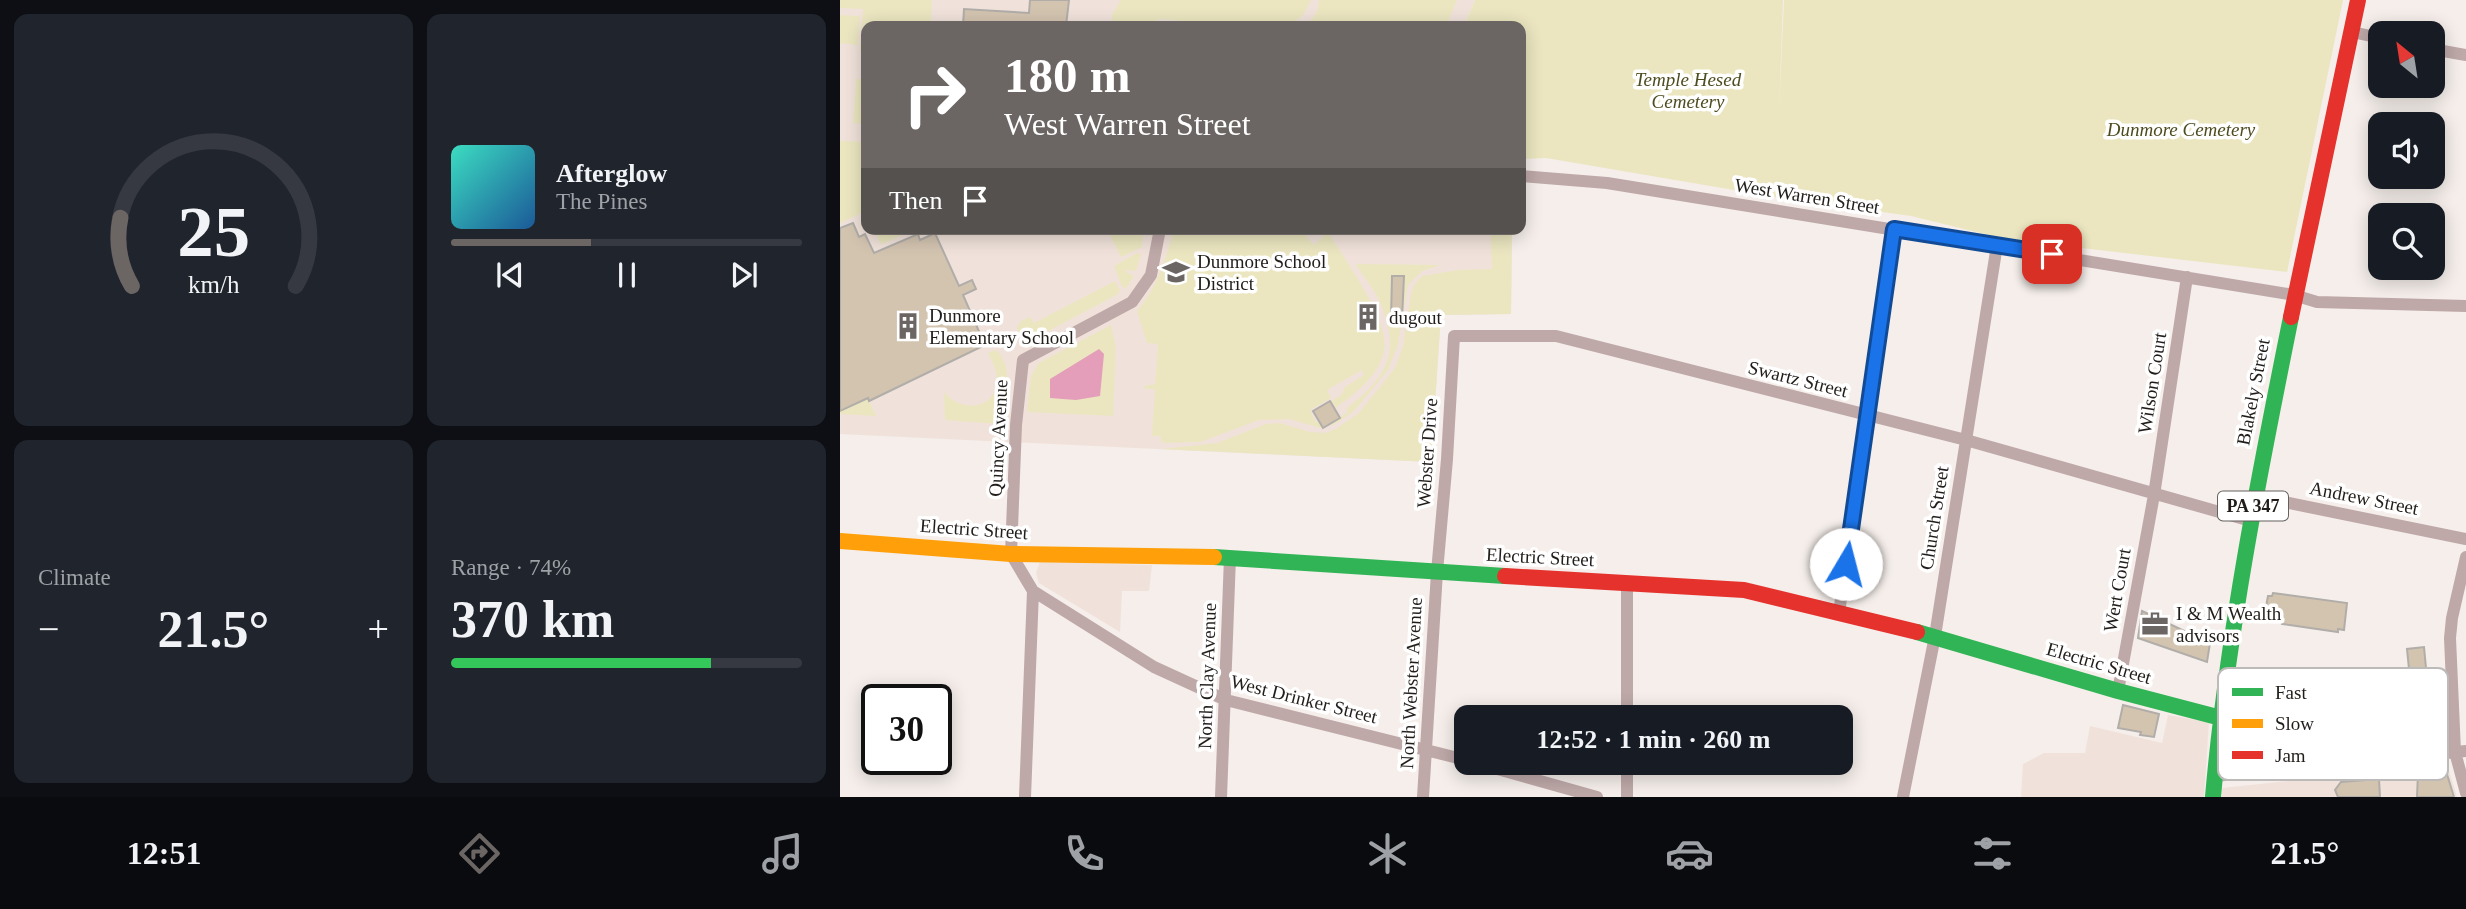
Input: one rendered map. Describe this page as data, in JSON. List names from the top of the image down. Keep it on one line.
{"streets":{"street":["West Warren Street","Swartz Street","Wilson Court","Blakely Street","Quincy Avenue","Webster Drive","Andrew Street","PA 347","Church Street","Electric Street","Wert Court","North Clay Avenue","North Webster Avenue","West Drinker Street"]},"crossings":[["West Warren Street","Wilson Court"],["West Warren Street","Blakely Street"],["West Warren Street","Church Street"],["Swartz Street","Wilson Court"],["Swartz Street","Blakely Street"],["Swartz Street","Webster Drive"],["Swartz Street","Church Street"],["Swartz Street","Wert Court"],["Wilson Court","Wert Court"],["Blakely Street","Andrew Street"],["Quincy Avenue","Electric Street"],["Quincy Avenue","West Drinker Street"],["Webster Drive","Electric Street"],["Webster Drive","North Webster Avenue"],["Church Street","Electric Street"],["Electric Street","Wert Court"],["Electric Street","North Clay Avenue"],["Electric Street","North Webster Avenue"],["Electric Street","West Drinker Street"],["North Clay Avenue","West Drinker Street"],["North Webster Avenue","West Drinker Street"]],"parks":["Temple Hesed Cemetery","Dunmore Cemetery"],"places":{"school or university":["Dunmore School District"],"building":["dugout","Dunmore Elementary School"],"office":["I & M Wealth advisors"]},"legend":["Fast","Slow","Jam"],"north":"top left","page":{"turn":["180 m","West Warren Street"],"song":["Afterglow","The Pines"],"then":"Then","tile":["Climate",["Range · 74%","370 km"]],"heat":["−","21.5°","+"],"limit":"30","trip":"12:52 · 1 min · 260 m","tabs":["12:51","21.5°"],"gauge":["25","km/h"]}}
